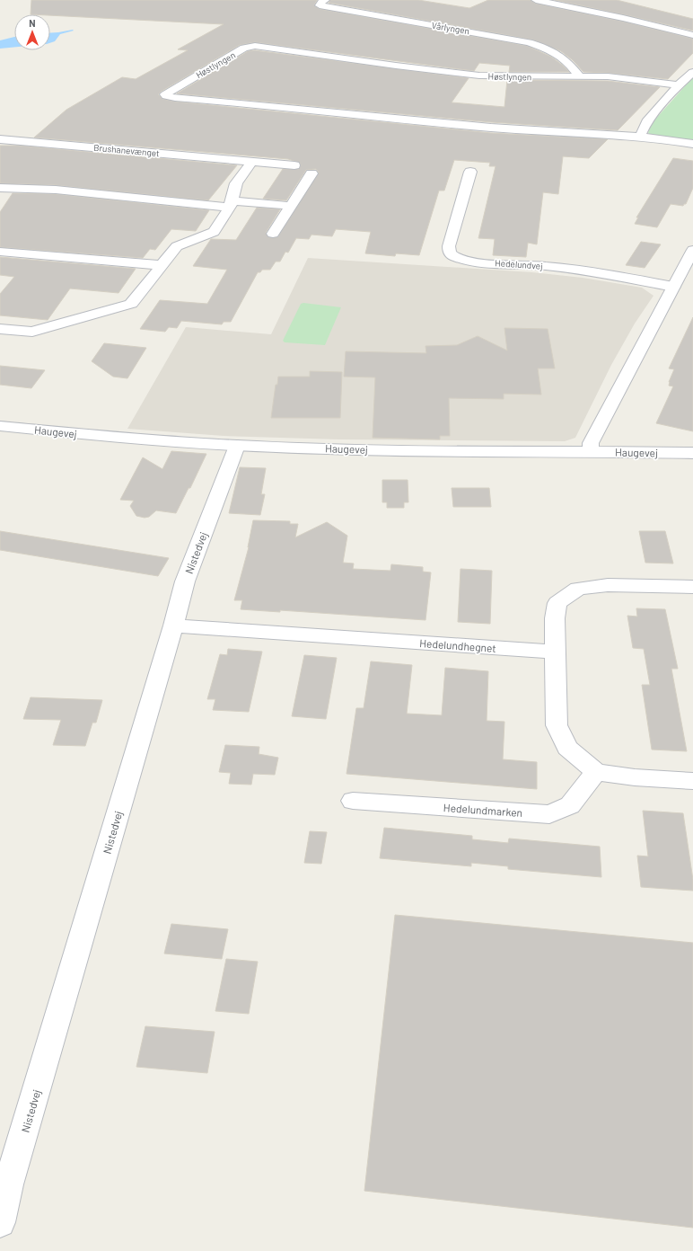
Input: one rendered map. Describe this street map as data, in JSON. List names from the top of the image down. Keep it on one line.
{"streets":{"street":["Vårlyngen","Høstlyngen","Brushanevænget","Hedelundvej","Haugevej","Nistedvej","Hedelundhegnet","Hedelundmarken"]},"crossings":[["Vårlyngen","Høstlyngen"],["Haugevej","Nistedvej"],["Nistedvej","Hedelundhegnet"]],"north":"top"}
